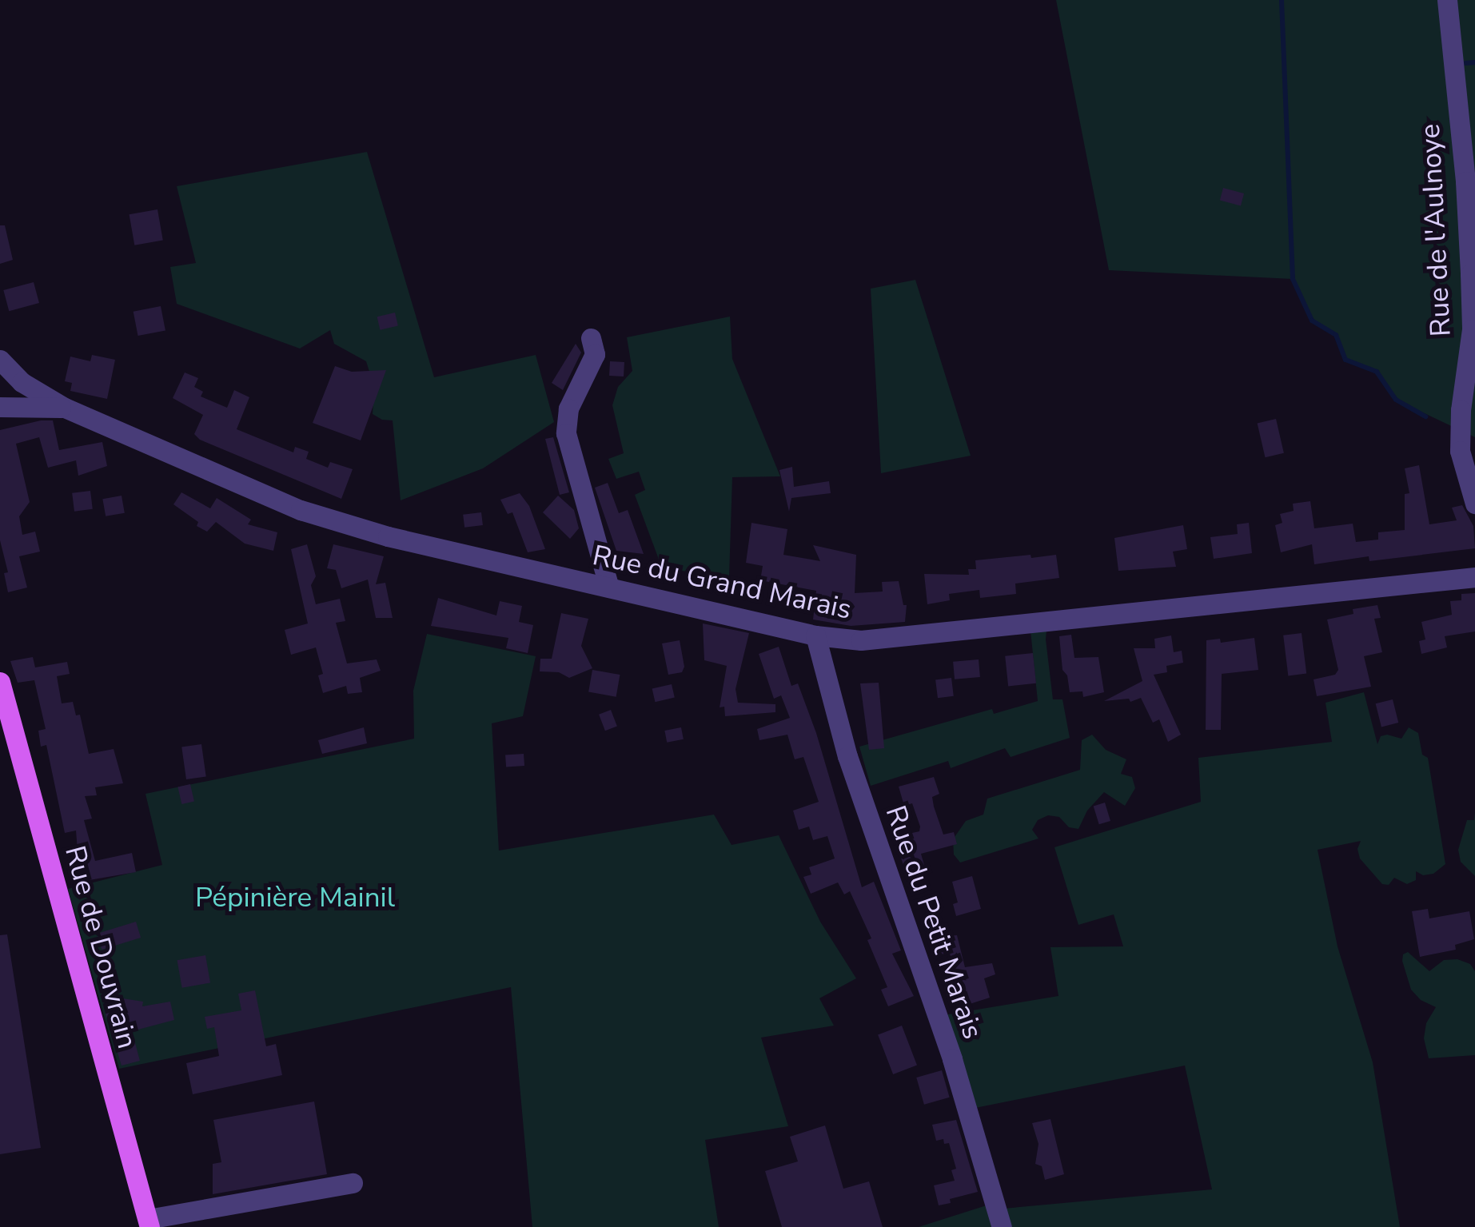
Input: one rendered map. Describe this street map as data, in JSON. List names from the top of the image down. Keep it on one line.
{"streets":{"main road":["Rue de Douvrain"],"street":["Rue de l'Aulnoye","Rue du Grand Marais","Rue du Petit Marais"]},"crossings":[["Rue du Grand Marais","Rue du Petit Marais"]],"parks":["Pépinière Mainil"]}
